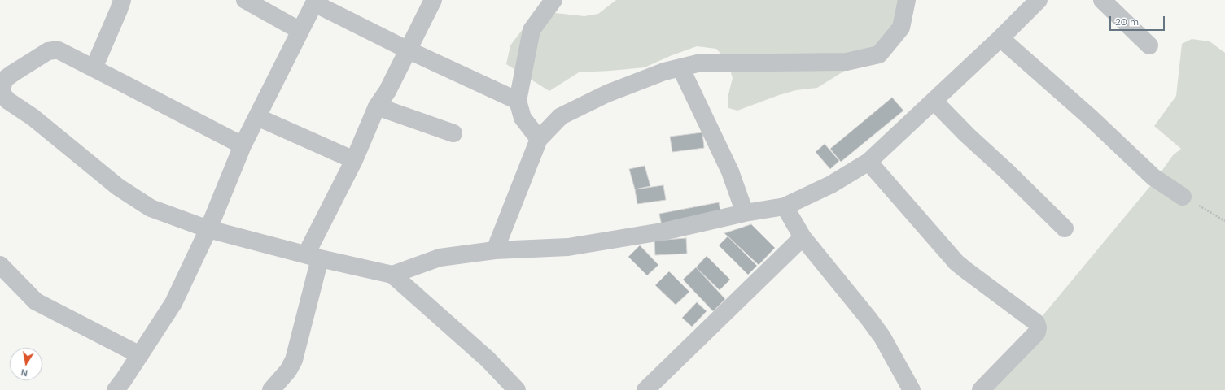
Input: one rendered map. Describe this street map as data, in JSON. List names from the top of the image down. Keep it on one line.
{"scale_bar":"20 m","north":"bottom"}
